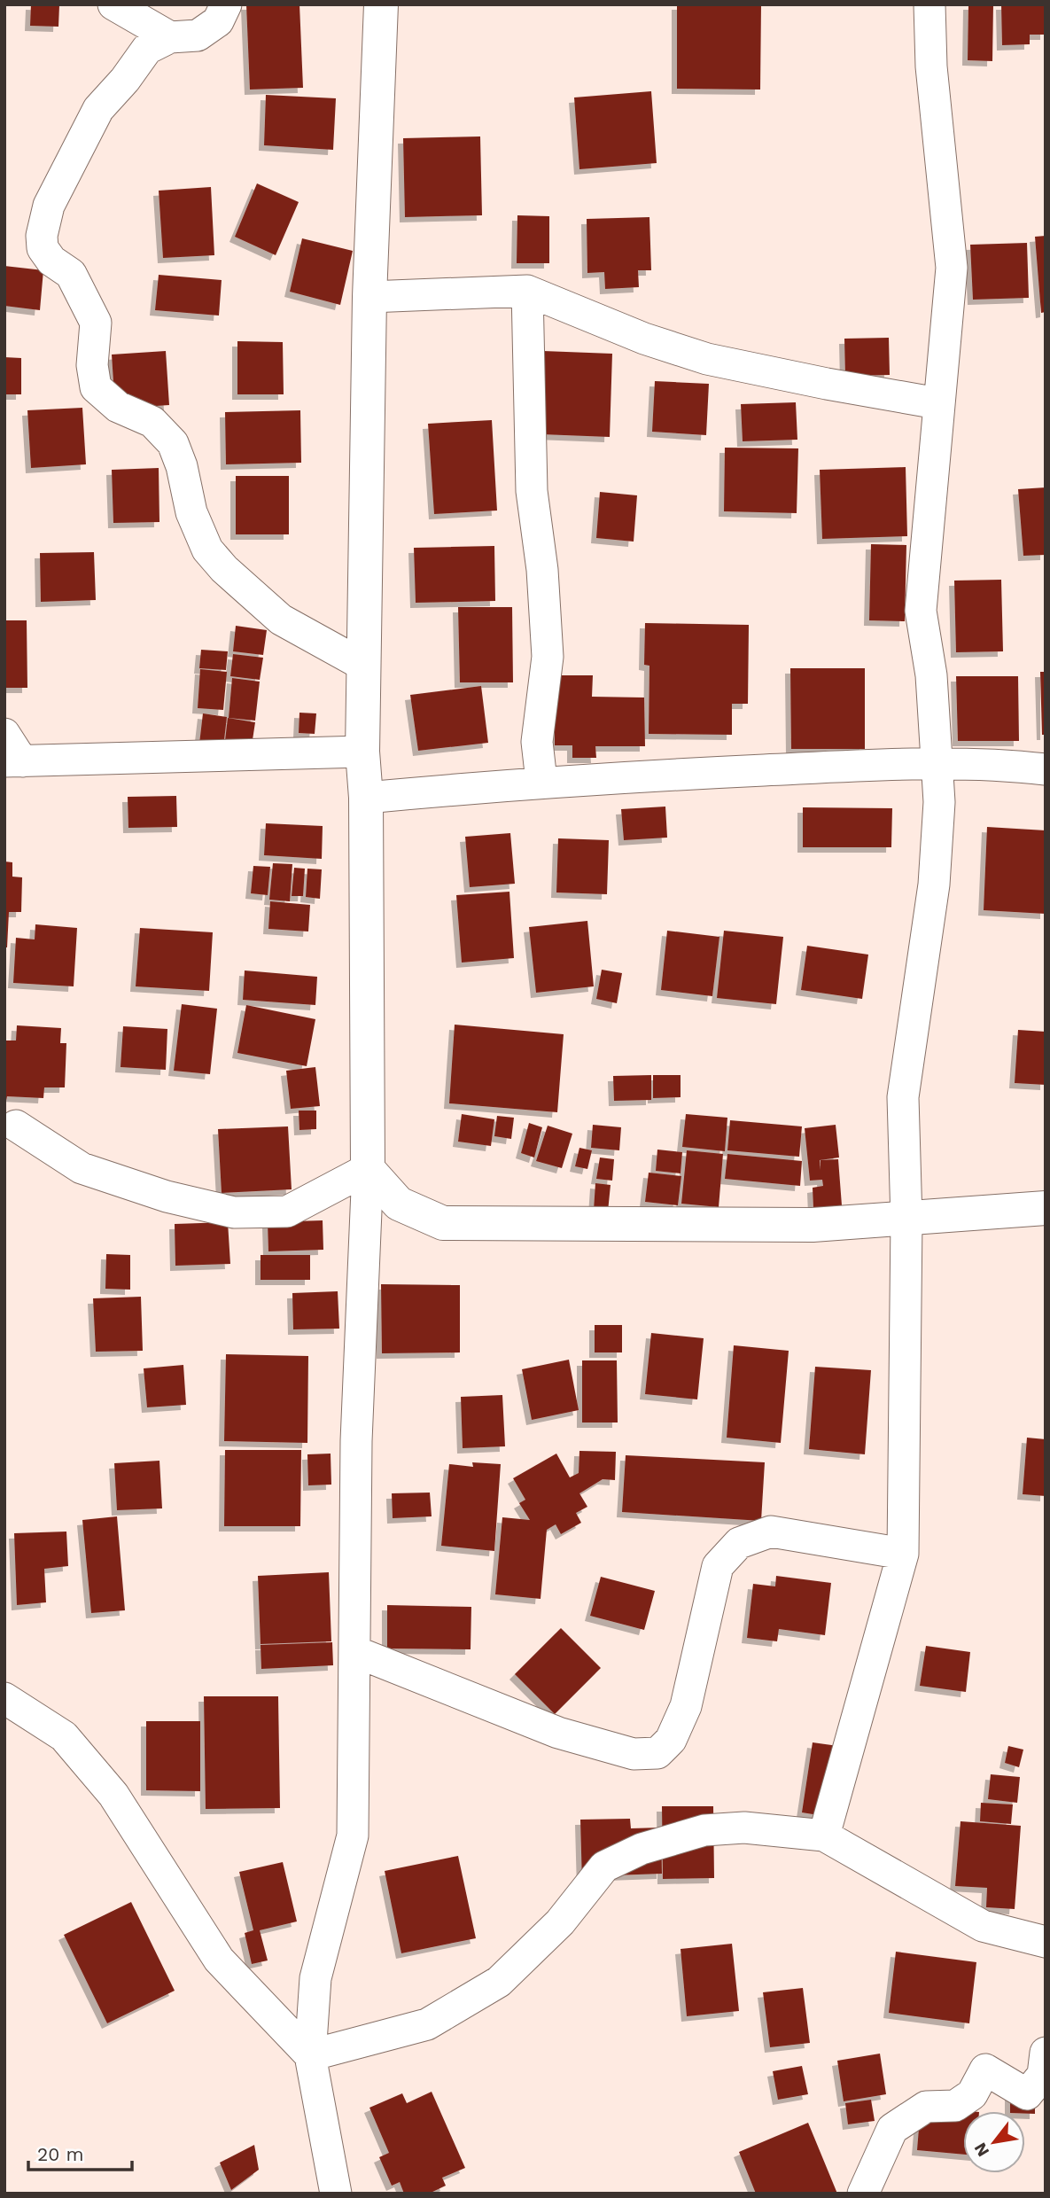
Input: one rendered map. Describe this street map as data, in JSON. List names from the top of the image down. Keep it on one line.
{"scale_bar":"20 m","north":"bottom left"}
